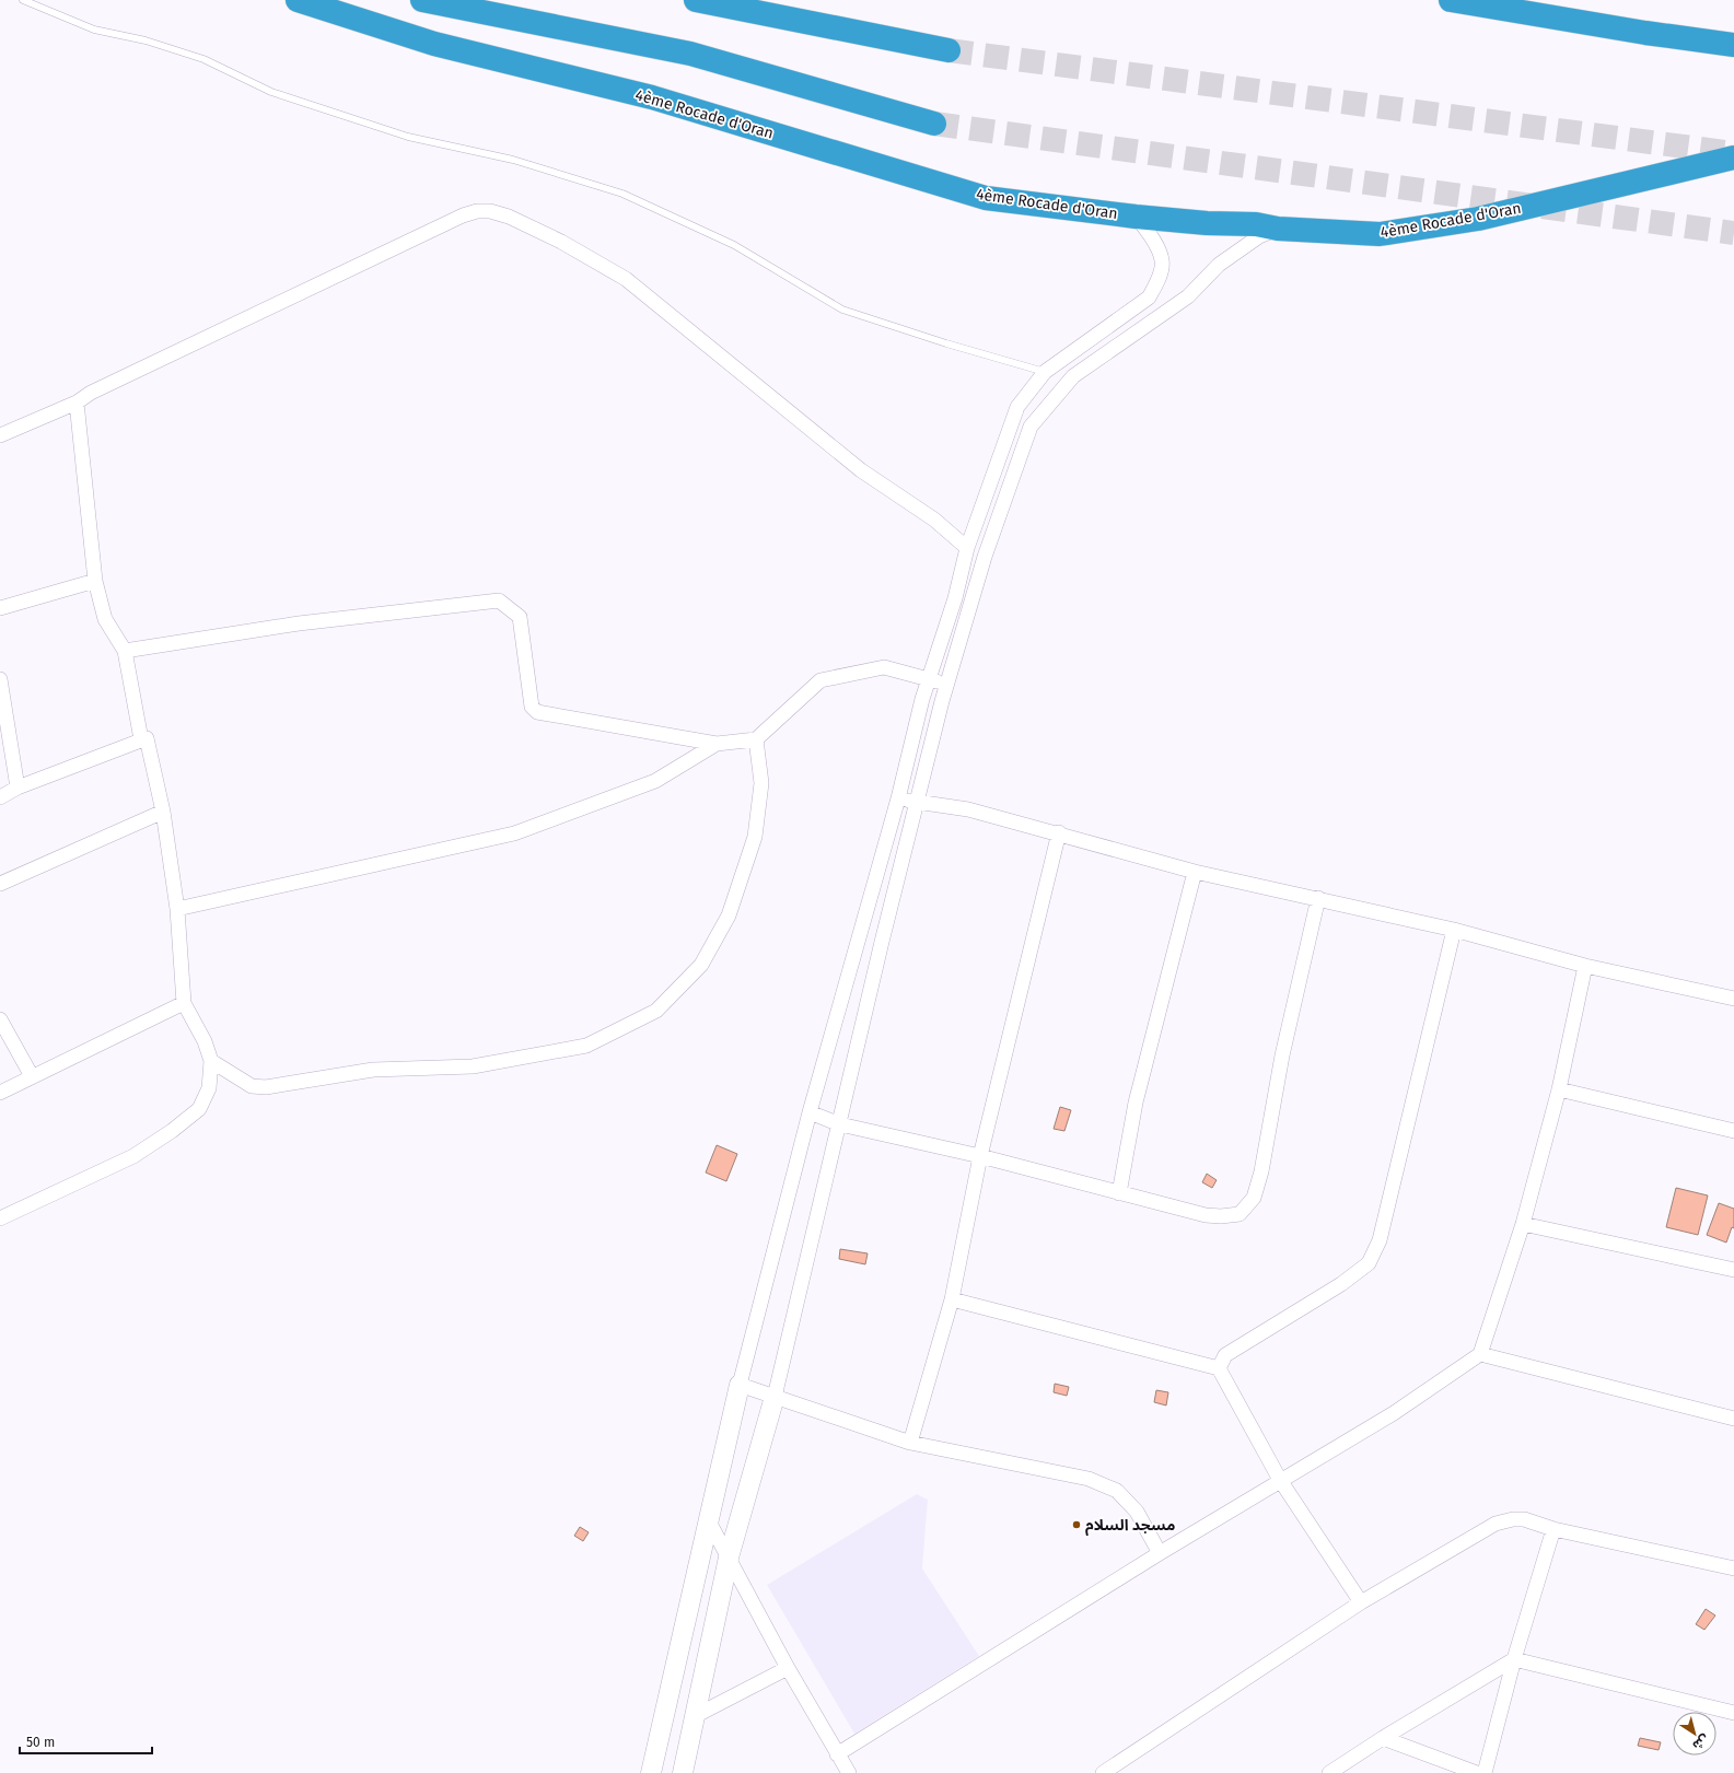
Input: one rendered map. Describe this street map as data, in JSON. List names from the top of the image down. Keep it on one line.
{"streets":{"highway":["4ème Rocade d'Oran"]},"places":["مسجد السلام"],"scale_bar":"50 m","north":"bottom right"}
